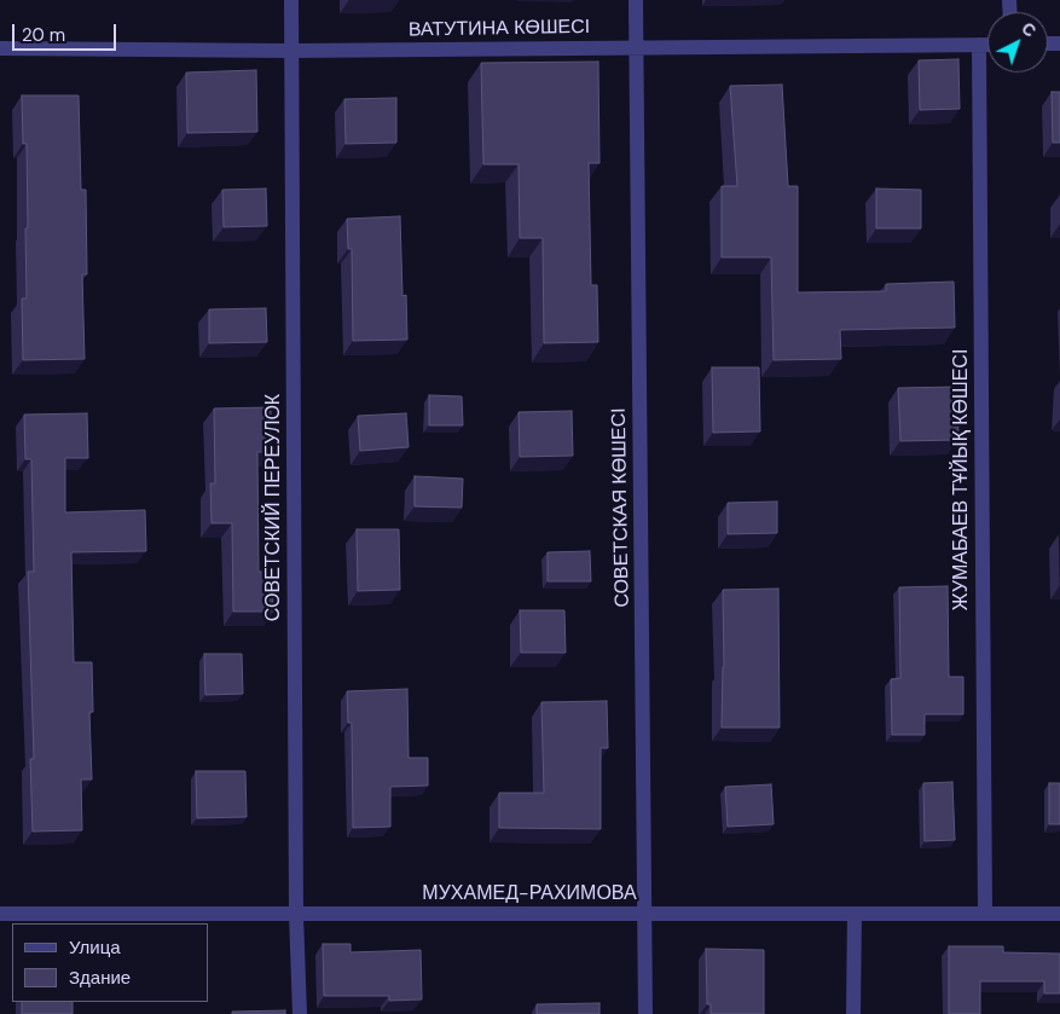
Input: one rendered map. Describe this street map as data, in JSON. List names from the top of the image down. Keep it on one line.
{"streets":{"street":["ВАТУТИНА КӨШЕСІ","ЖУМАБАЕВ ТҰЙЫҚ КӨШЕСІ","СОВЕТСКИЙ ПЕРЕУЛОК","СОВЕТСКАЯ КӨШЕСІ","МУХАМЕД-РАХИМОВА"]},"crossings":[["ВАТУТИНА КӨШЕСІ","ЖУМАБАЕВ ТҰЙЫҚ КӨШЕСІ"],["ВАТУТИНА КӨШЕСІ","СОВЕТСКИЙ ПЕРЕУЛОК"],["ВАТУТИНА КӨШЕСІ","СОВЕТСКАЯ КӨШЕСІ"],["ЖУМАБАЕВ ТҰЙЫҚ КӨШЕСІ","МУХАМЕД-РАХИМОВА"],["СОВЕТСКИЙ ПЕРЕУЛОК","МУХАМЕД-РАХИМОВА"],["СОВЕТСКАЯ КӨШЕСІ","МУХАМЕД-РАХИМОВА"]],"legend":["Улица","Здание"],"scale_bar":"20 m","north":"top right"}
